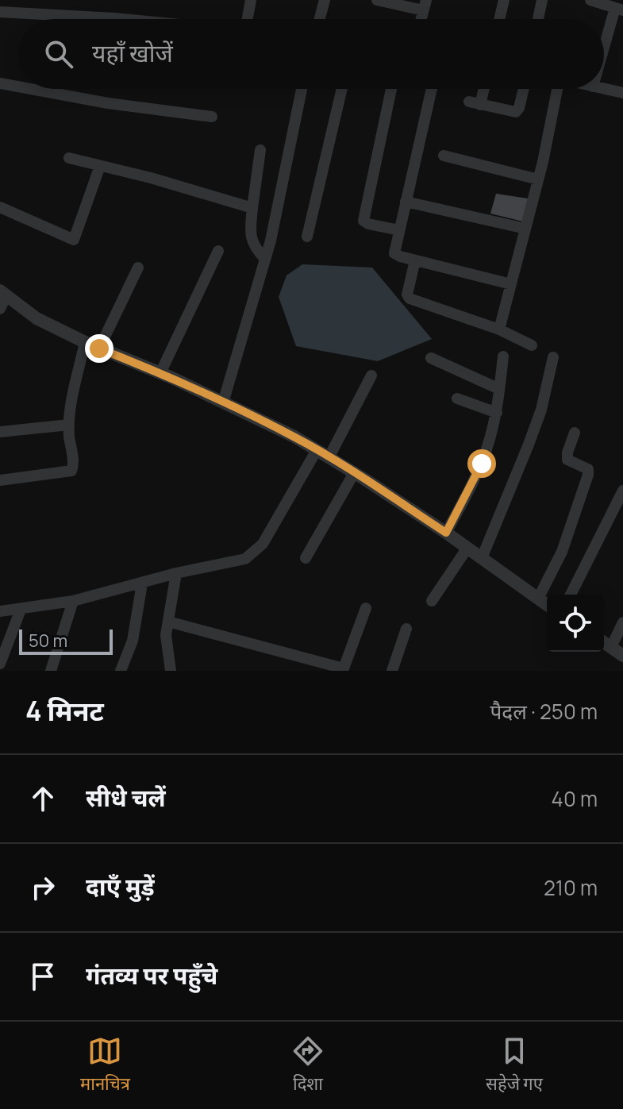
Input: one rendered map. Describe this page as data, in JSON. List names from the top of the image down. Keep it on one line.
{"scale_bar":"50 m","page":{"search":"यहाँ खोजें","scale":"50 m","heading":["4 मिनट","पैदल · 250 m"],"list":[["सीधे चलें","40 m"],["दाएँ मुड़ें","210 m"],"गंतव्य पर पहुँचे"],"nav":["मानचित्र","दिशा","सहेजे गए"]}}
